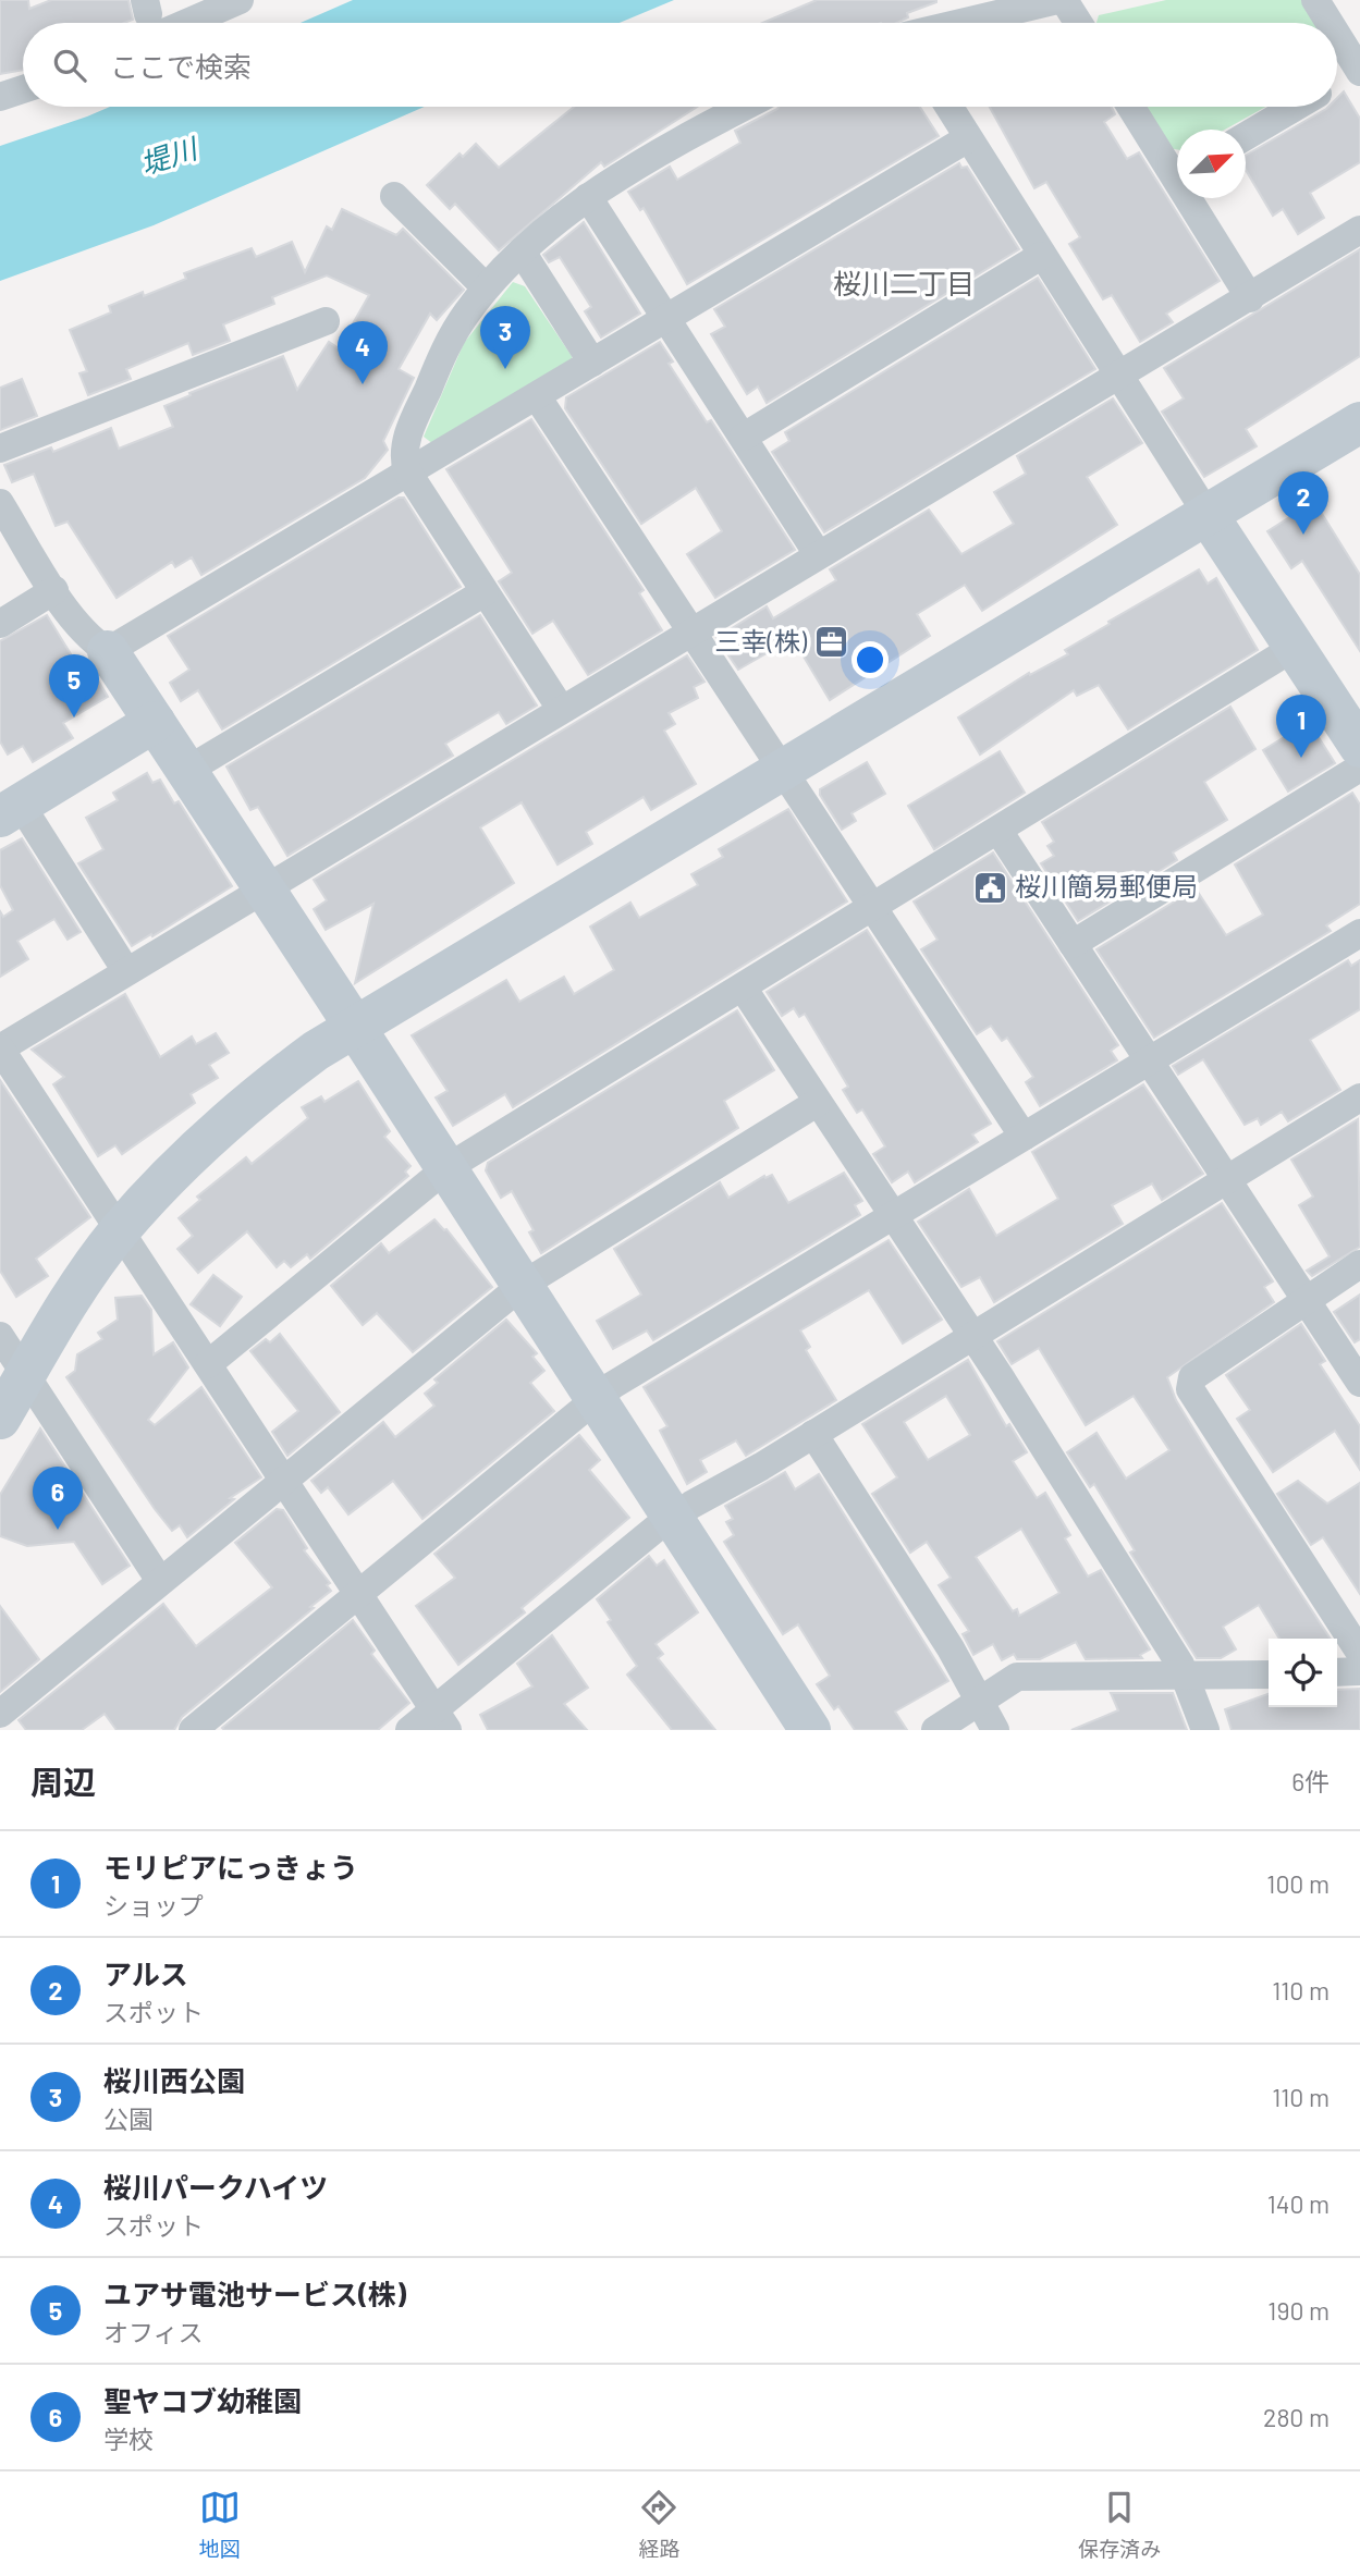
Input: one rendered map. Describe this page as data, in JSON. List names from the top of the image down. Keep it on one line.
{"districts":["桜川二丁目"],"water":["堤川"],"places":{"office":["三幸(株)"],"public building":["桜川簡易郵便局"]},"north":"top right","page":{"search":"ここで検索","pins":["3","4","2","5","1","6"],"heading":["周辺","6件"],"list":[{"mark":"1","name":"モリピアにっきょう","note":"ショップ","value":"100 m"},{"mark":"2","name":"アルス","note":"スポット","value":"110 m"},{"mark":"3","name":"桜川西公園","note":"公園","value":"110 m"},{"mark":"4","name":"桜川パークハイツ","note":"スポット","value":"140 m"},{"mark":"5","name":"ユアサ電池サービス(株)","note":"オフィス","value":"190 m"},{"mark":"6","name":"聖ヤコブ幼稚園","note":"学校","value":"280 m"}],"nav":["地図","経路","保存済み"]}}
